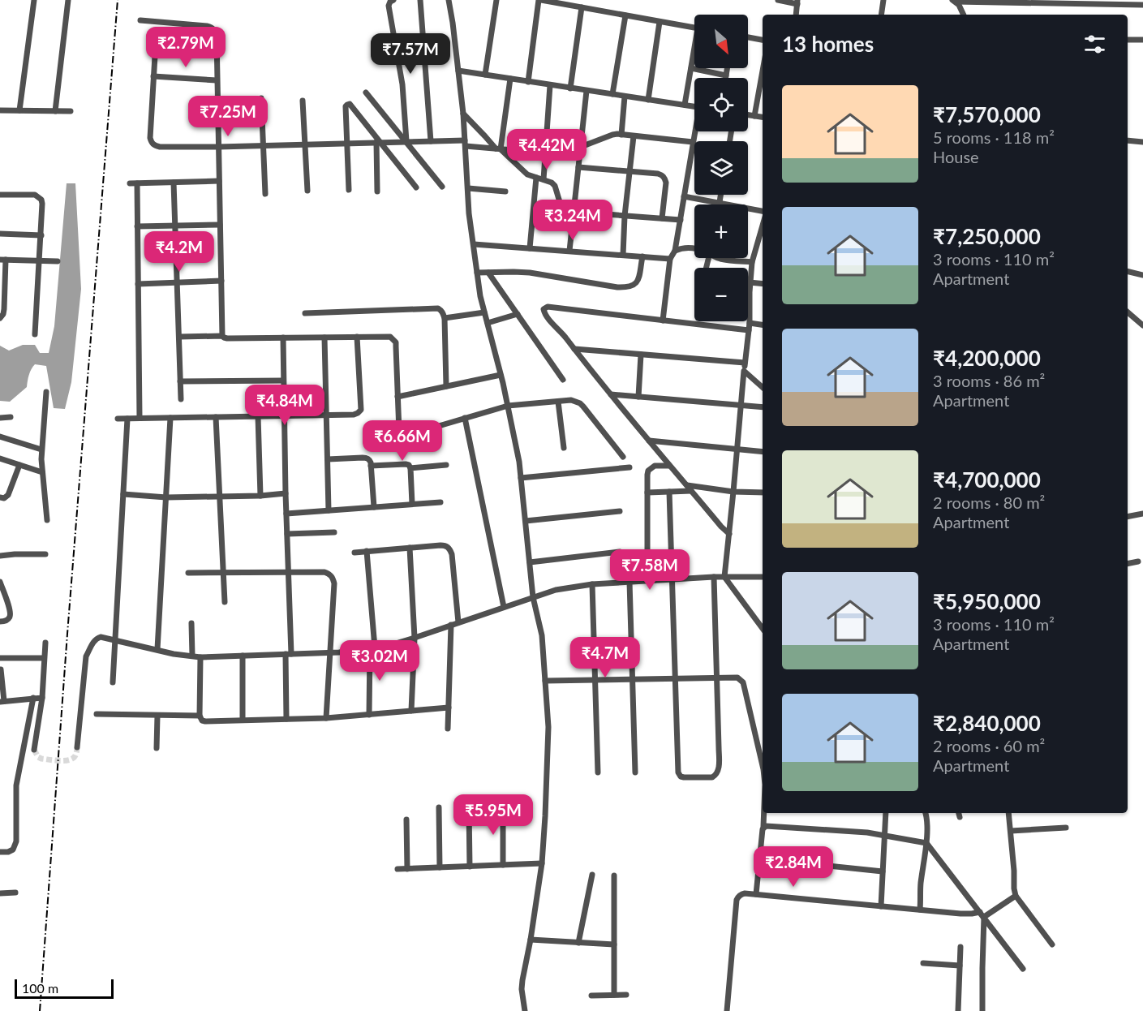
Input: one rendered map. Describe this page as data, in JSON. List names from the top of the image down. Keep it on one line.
{"scale_bar":"100 m","north":"bottom right","page":{"map_buttons":["+","−"],"heading":"13 homes","price":["₹2.79M","₹7.57M","₹7.25M","₹4.42M","₹3.24M","₹4.2M","₹4.84M","₹6.66M","₹7.58M","₹4.7M","₹3.02M","₹5.95M","₹2.84M"],"list":[{"name":"₹7,570,000","note":"5 rooms · 118 m² · House"},{"name":"₹7,250,000","note":"3 rooms · 110 m² · Apartment"},{"name":"₹4,200,000","note":"3 rooms · 86 m² · Apartment"},{"name":"₹4,700,000","note":"2 rooms · 80 m² · Apartment"},{"name":"₹5,950,000","note":"3 rooms · 110 m² · Apartment"},{"name":"₹2,840,000","note":"2 rooms · 60 m² · Apartment"}],"scale":"100 m"}}
